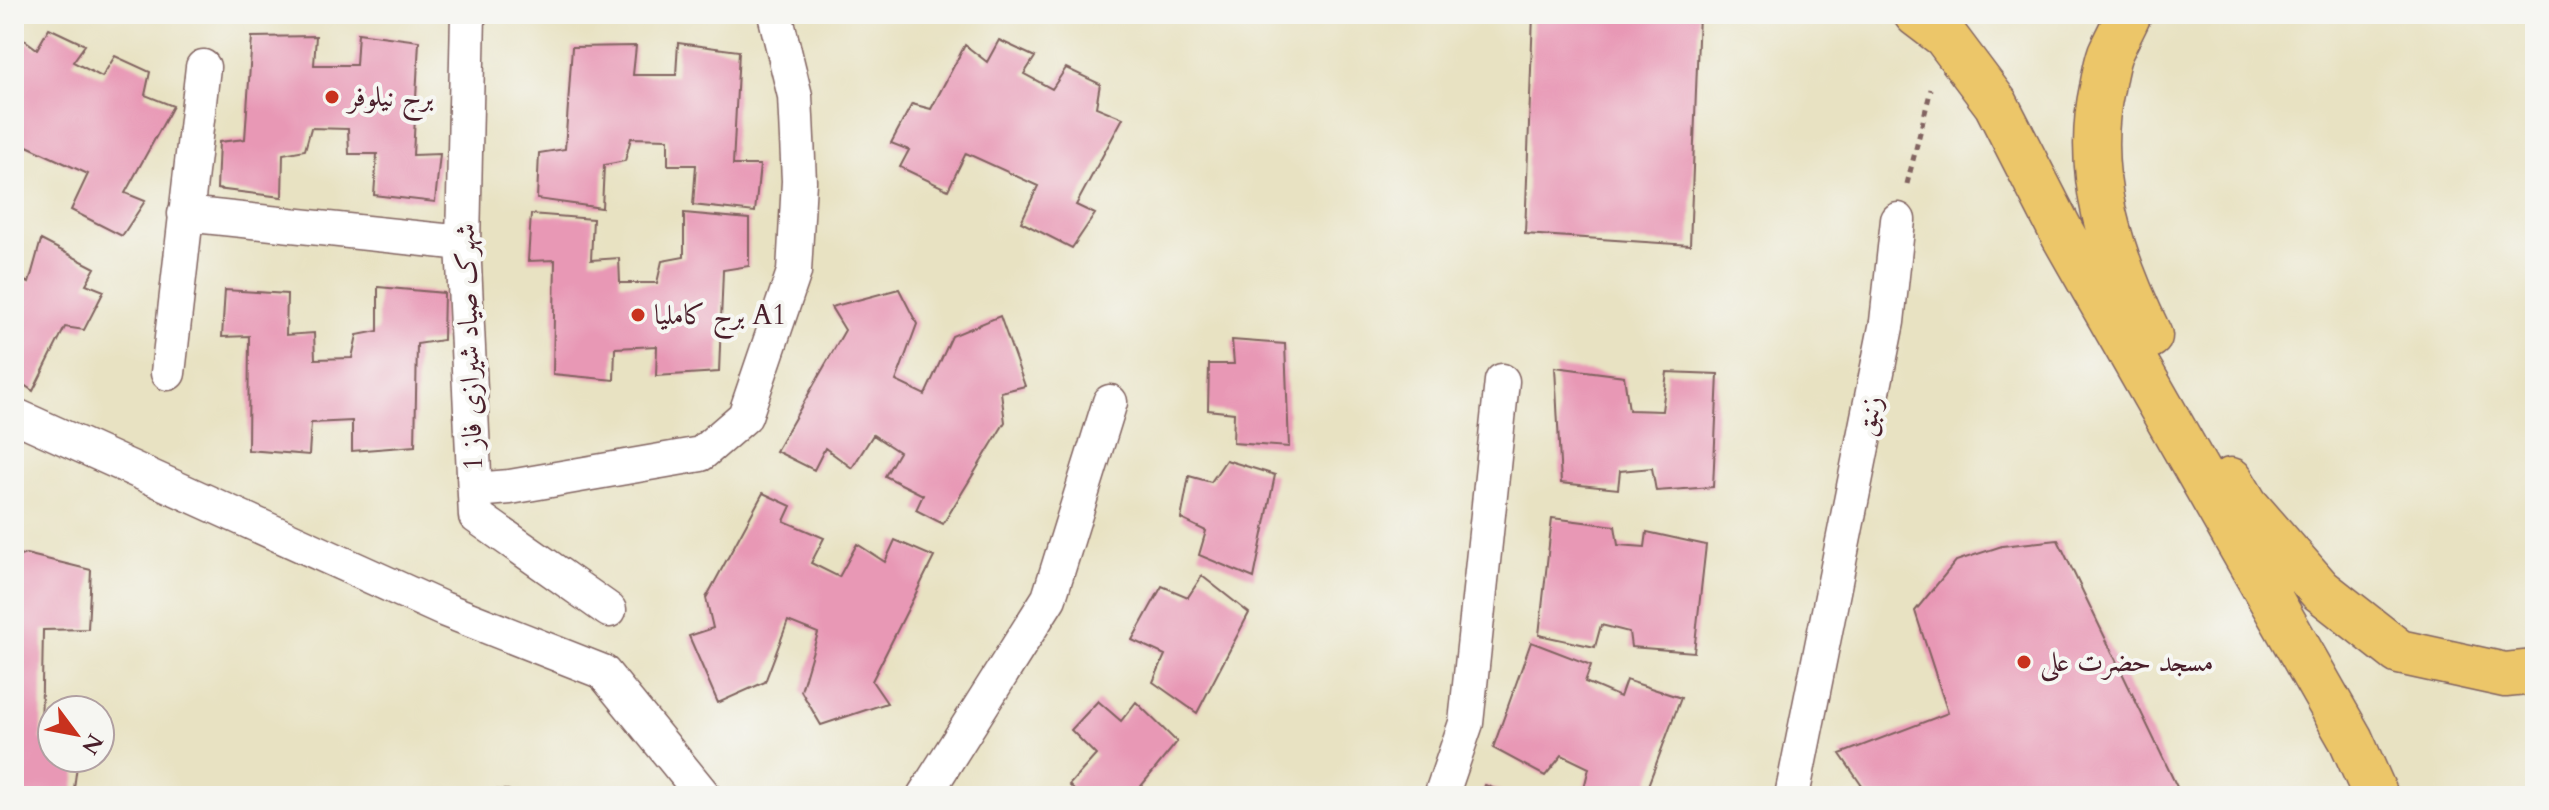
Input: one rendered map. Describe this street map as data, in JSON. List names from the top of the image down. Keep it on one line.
{"streets":{"street":["شهرک صیاد شیرازی فاز 1","زنبق"]},"places":["برج نیلوفر","برج کاملیا A1","مسجد حضرت علی"],"north":"bottom right"}
